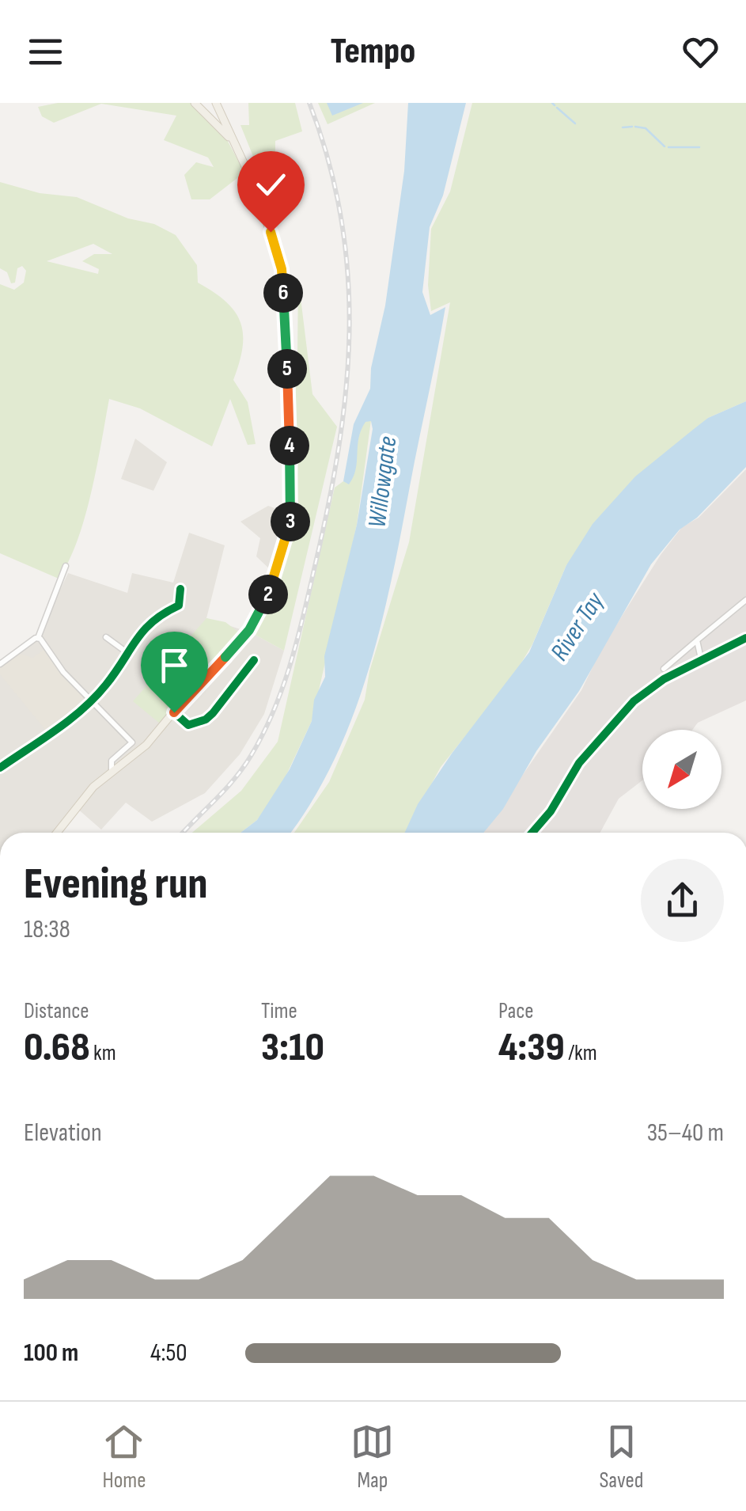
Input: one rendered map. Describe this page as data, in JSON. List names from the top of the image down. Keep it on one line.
{"water":["Willowgate","River Tay"],"north":"bottom left","page":{"header":"Tempo","pins":["6","5","4","3","2"],"heading":["Evening run","18:38"],"stats":[["Distance","0.68 km"],["Time","3:10"],["Pace","4:39 /km"]],"chart":["Elevation","35–40 m"],"list":[{"name":"100 m","note":"4:50"}],"tabs":["Home","Map","Saved"]}}
